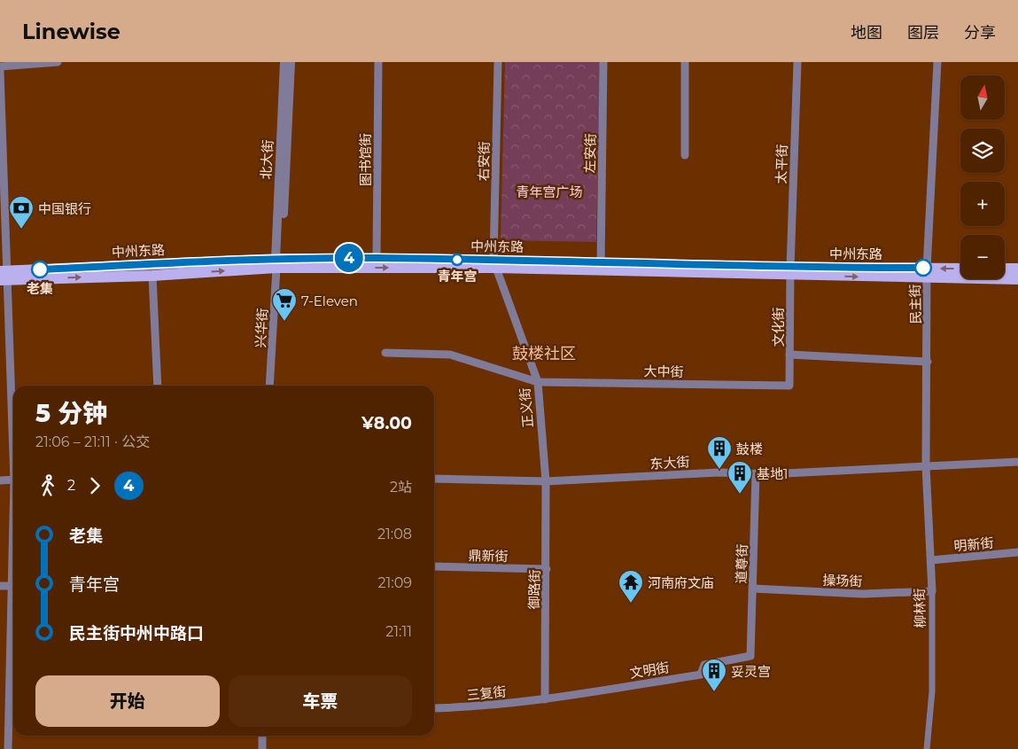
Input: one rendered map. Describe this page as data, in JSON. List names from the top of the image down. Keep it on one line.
{"streets":{"main road":["中州东路"],"street":["左安街","北大街","图书馆街","右安街","太平街","民主街","文化街","兴华街","大中街","正义街","东大街","明新街","鼎新街","道尊街","操场街","御路街","柳林街","文明街","三复街"]},"crossings":[["左安街","中州东路"],["北大街","中州东路"],["北大街","兴华街"],["图书馆街","中州东路"],["右安街","中州东路"],["右安街","正义街"],["太平街","中州东路"],["太平街","文化街"],["中州东路","民主街"],["中州东路","文化街"],["中州东路","兴华街"],["中州东路","正义街"],["民主街","东大街"],["民主街","柳林街"],["文化街","大中街"],["大中街","正义街"],["正义街","东大街"],["正义街","御路街"],["东大街","道尊街"],["东大街","御路街"],["东大街","柳林街"],["明新街","柳林街"],["鼎新街","御路街"],["道尊街","操场街"],["道尊街","文明街"],["操场街","柳林街"],["御路街","文明街"],["御路街","三复街"],["文明街","三复街"]],"districts":["鼓楼社区"],"parks":["青年宫广场"],"places":{"bank":["中国银行"],"other":["青年宫","老集"],"supermarket":["7-Eleven"],"building":["鼓楼","基地1","妥灵宫"],"temple":["河南府文庙"]},"lines":["bus line 4"],"north":"top","page":{"header":"Linewise","nav":["地图","图层","分享"],"on_map":"4","map_buttons":["+","−"],"heading":["5 分钟","21:06 – 21:11 · 公交","¥8.00"],"legs":["2","4","2站"],"list":[{"name":"老集","value":"21:08"},{"name":"青年宫","value":"21:09"},{"name":"民主街中州中路口","value":"21:11"}],"buttons":["开始","车票"]}}
